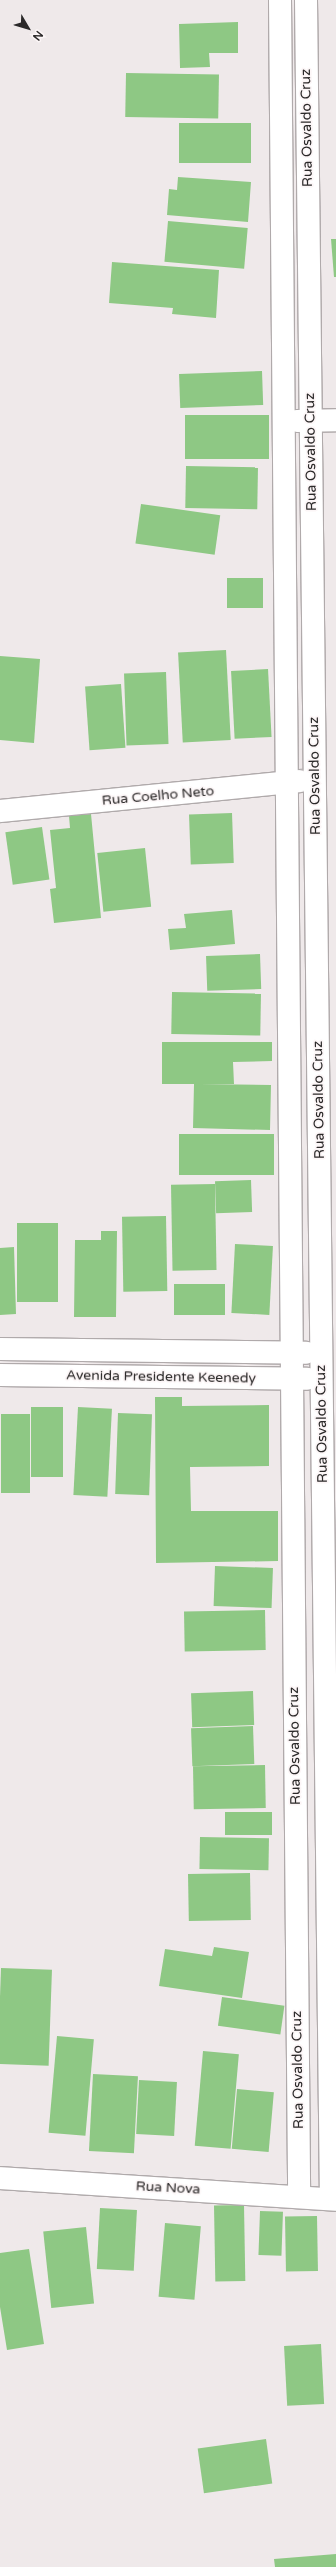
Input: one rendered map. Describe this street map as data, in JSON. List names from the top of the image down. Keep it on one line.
{"streets":{"street":["Rua Osvaldo Cruz","Rua Coelho Neto","Avenida Presidente Keenedy","Rua Nova"]},"crossings":[["Rua Osvaldo Cruz","Rua Coelho Neto"],["Rua Osvaldo Cruz","Avenida Presidente Keenedy"],["Rua Osvaldo Cruz","Rua Nova"]],"north":"bottom right"}
